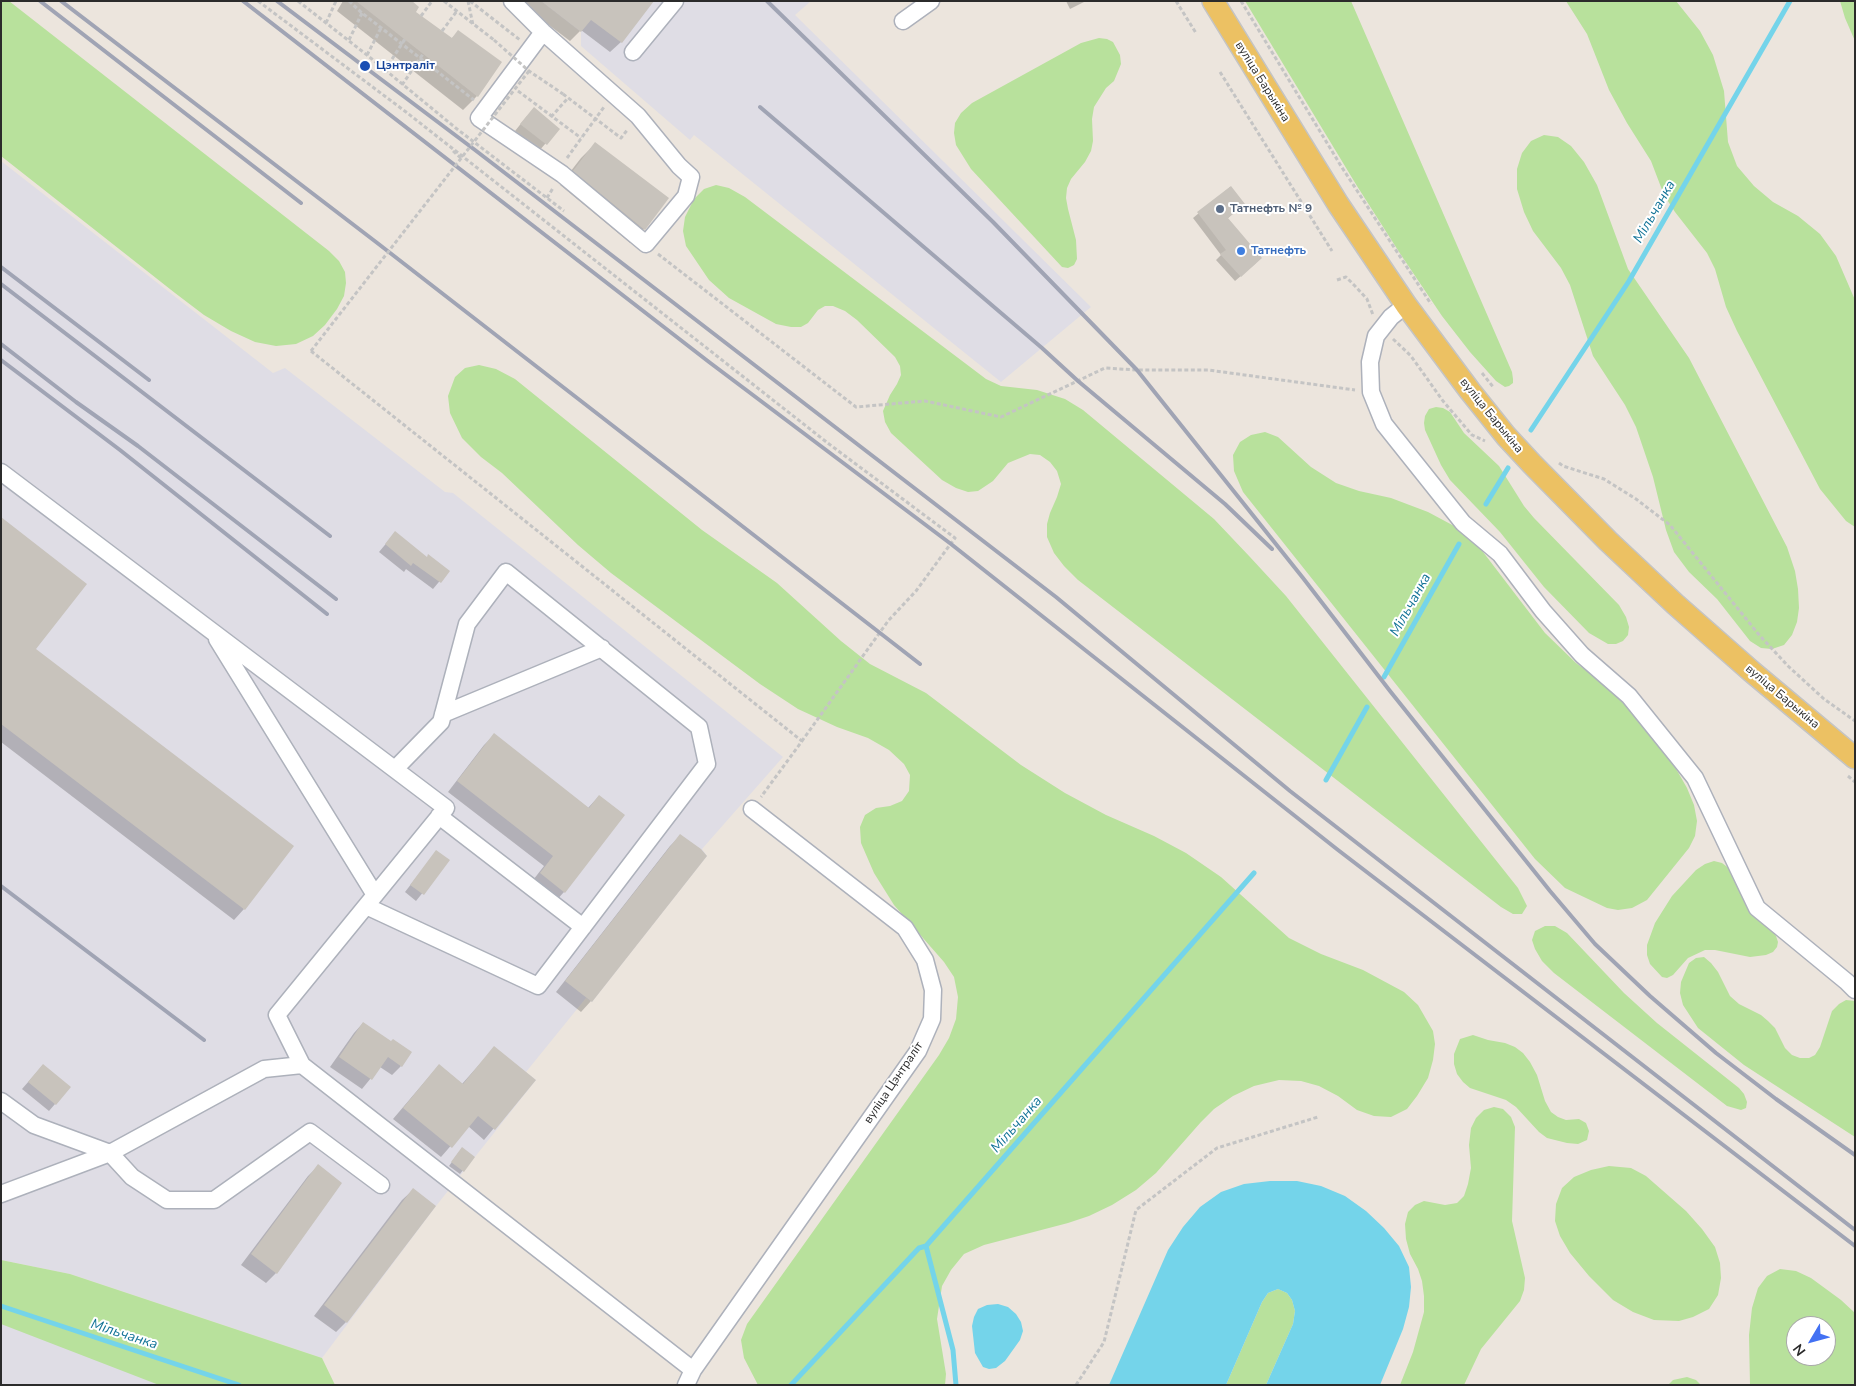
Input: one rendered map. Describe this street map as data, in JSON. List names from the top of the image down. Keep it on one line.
{"streets":{"main road":["вуліца Барыкіна"],"street":["вуліца Цэнтраліт"]},"water":["Мільчанка"],"places":["Цэнтраліт","Татнефть № 9","Татнефть"],"north":"bottom left"}
